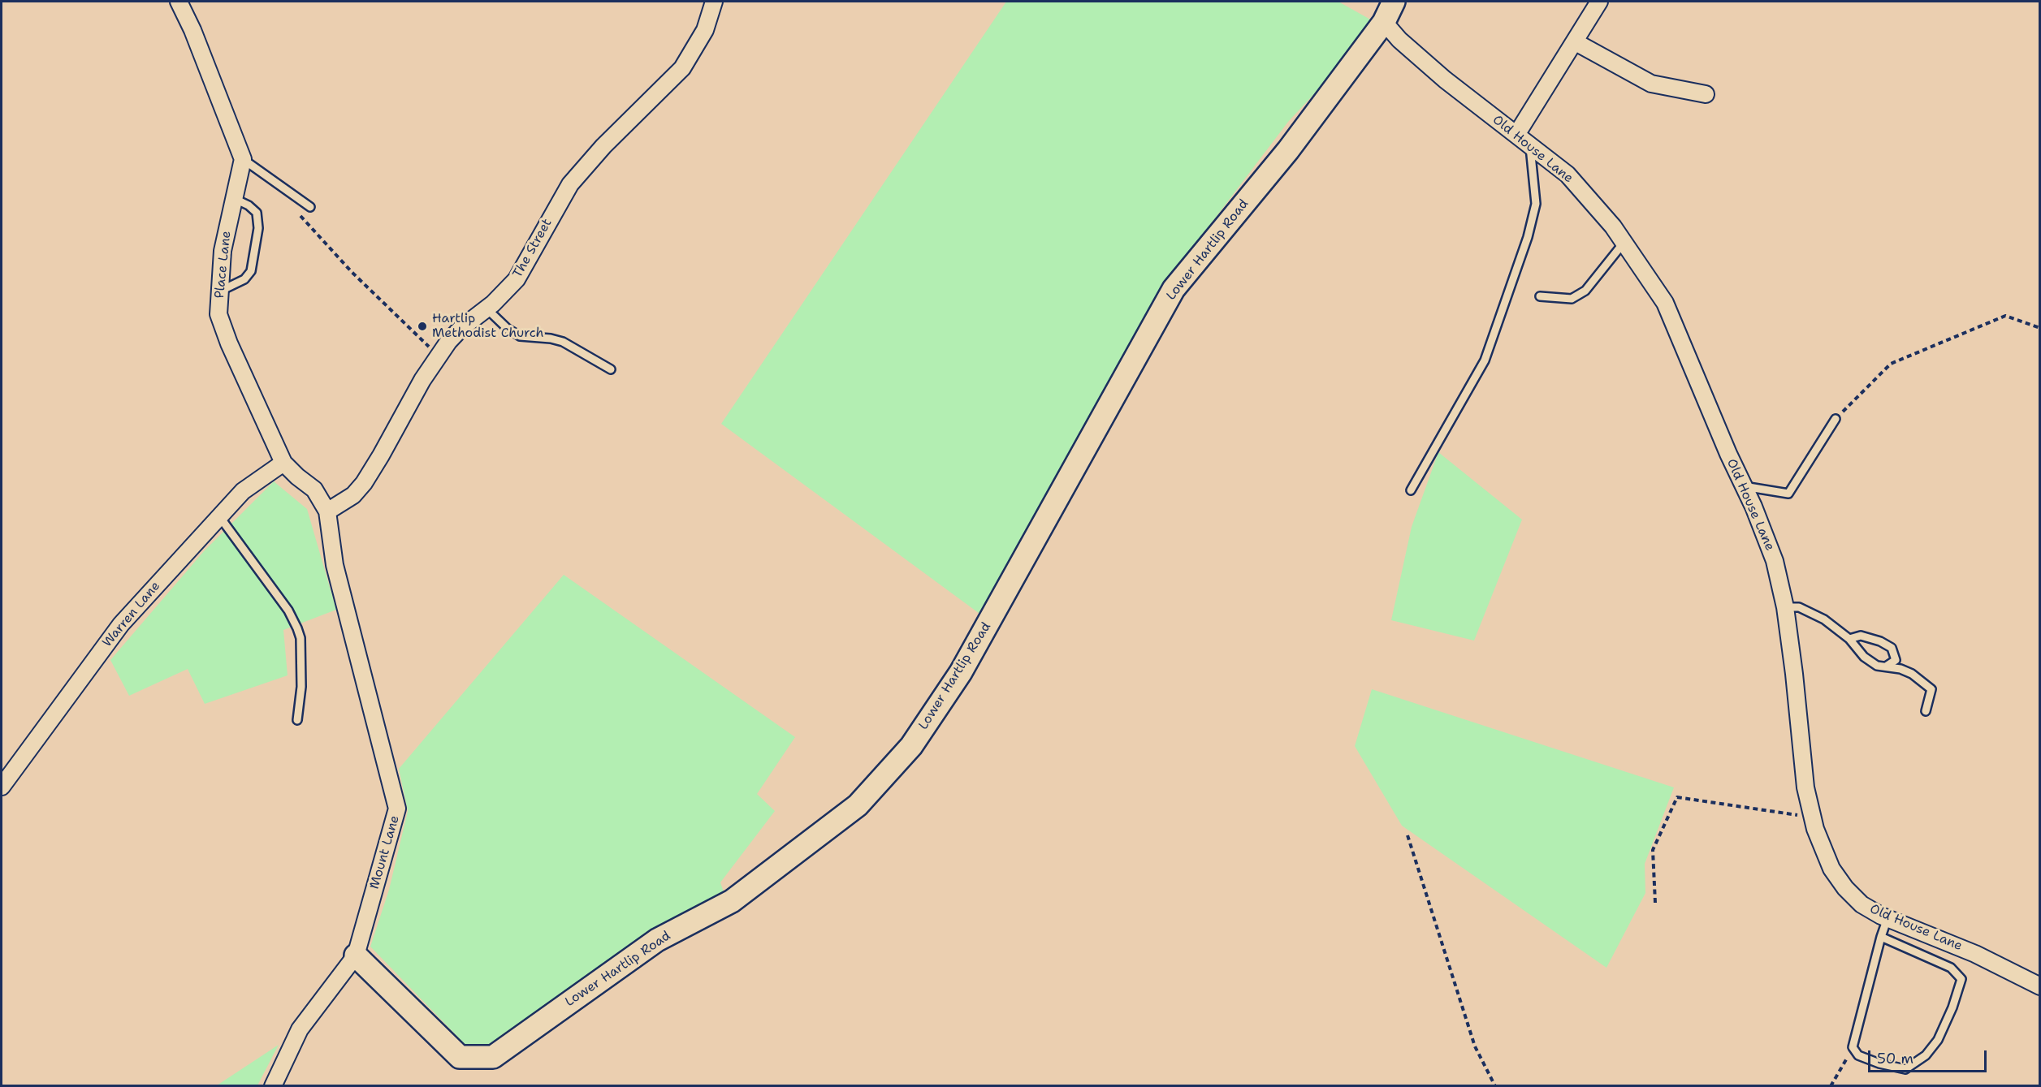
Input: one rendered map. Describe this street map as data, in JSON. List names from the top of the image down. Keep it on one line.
{"streets":{"street":["Old House Lane","The Street","Lower Hartlip Road","Place Lane","Warren Lane","Mount Lane"]},"crossings":[["Old House Lane","Lower Hartlip Road"],["The Street","Place Lane"],["The Street","Mount Lane"],["Lower Hartlip Road","Mount Lane"],["Place Lane","Warren Lane"],["Place Lane","Mount Lane"]],"places":["Hartlip Methodist Church"],"scale_bar":"50 m"}
